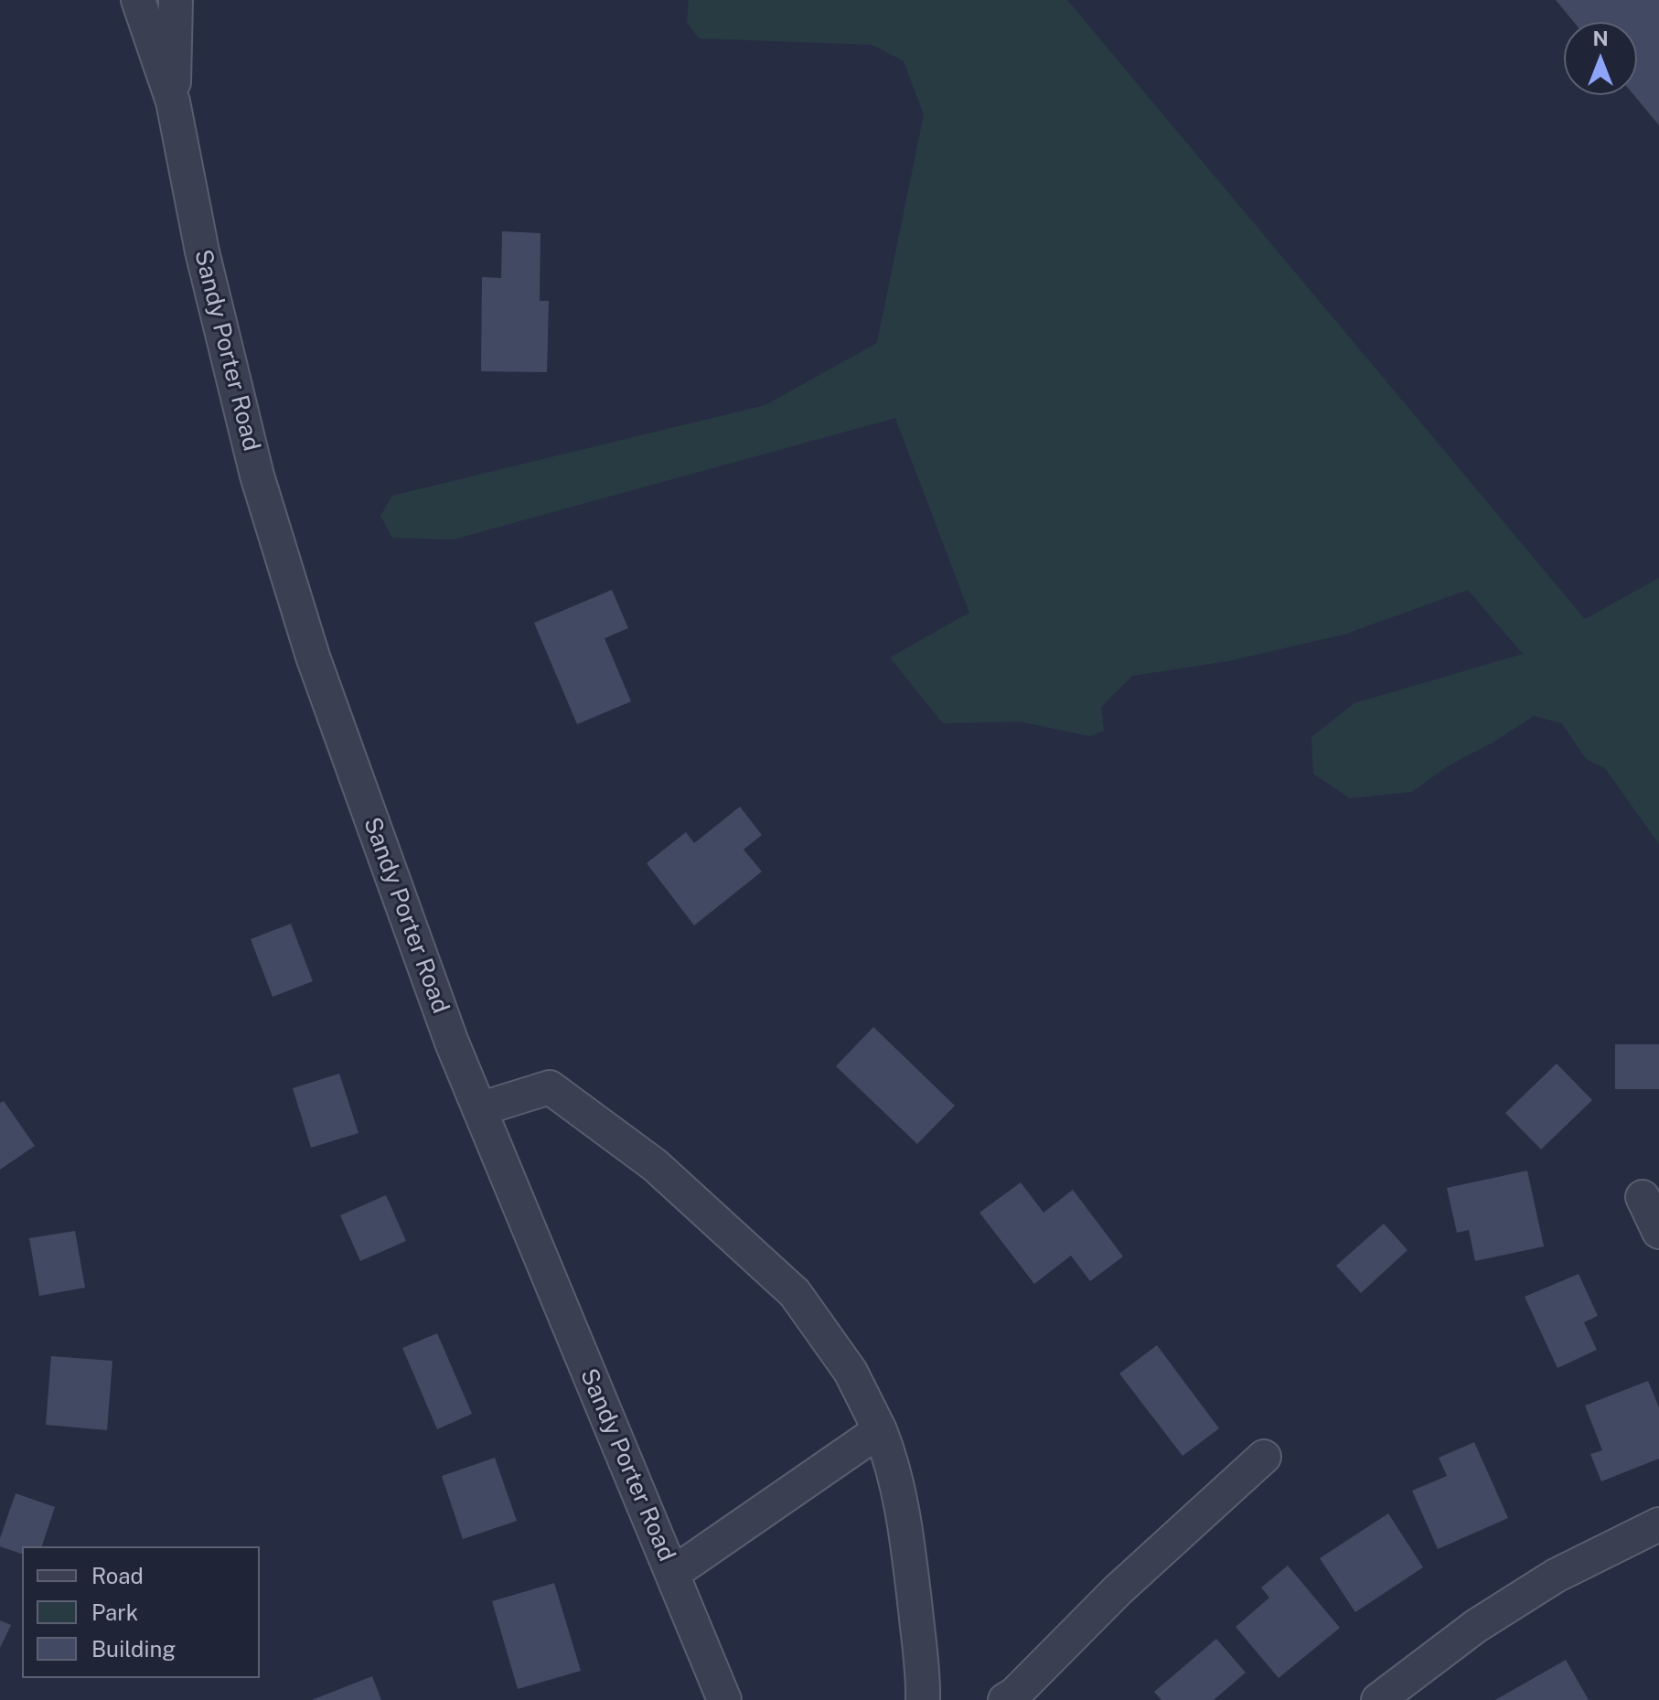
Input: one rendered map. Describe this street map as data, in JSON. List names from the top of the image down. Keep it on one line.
{"streets":{"street":["Sandy Porter Road"]},"legend":["Road","Park","Building"],"north":"top"}
